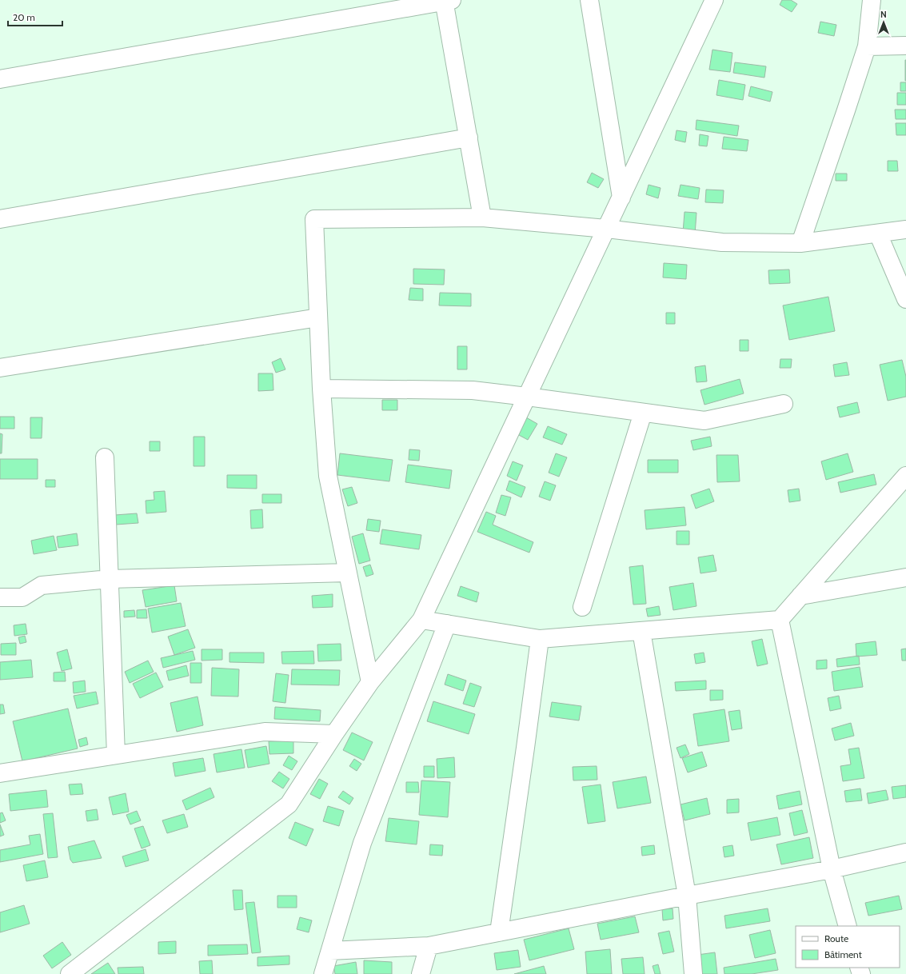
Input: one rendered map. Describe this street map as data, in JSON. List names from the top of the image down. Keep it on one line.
{"legend":["Route","Bâtiment"],"scale_bar":"20 m","north":"top"}
